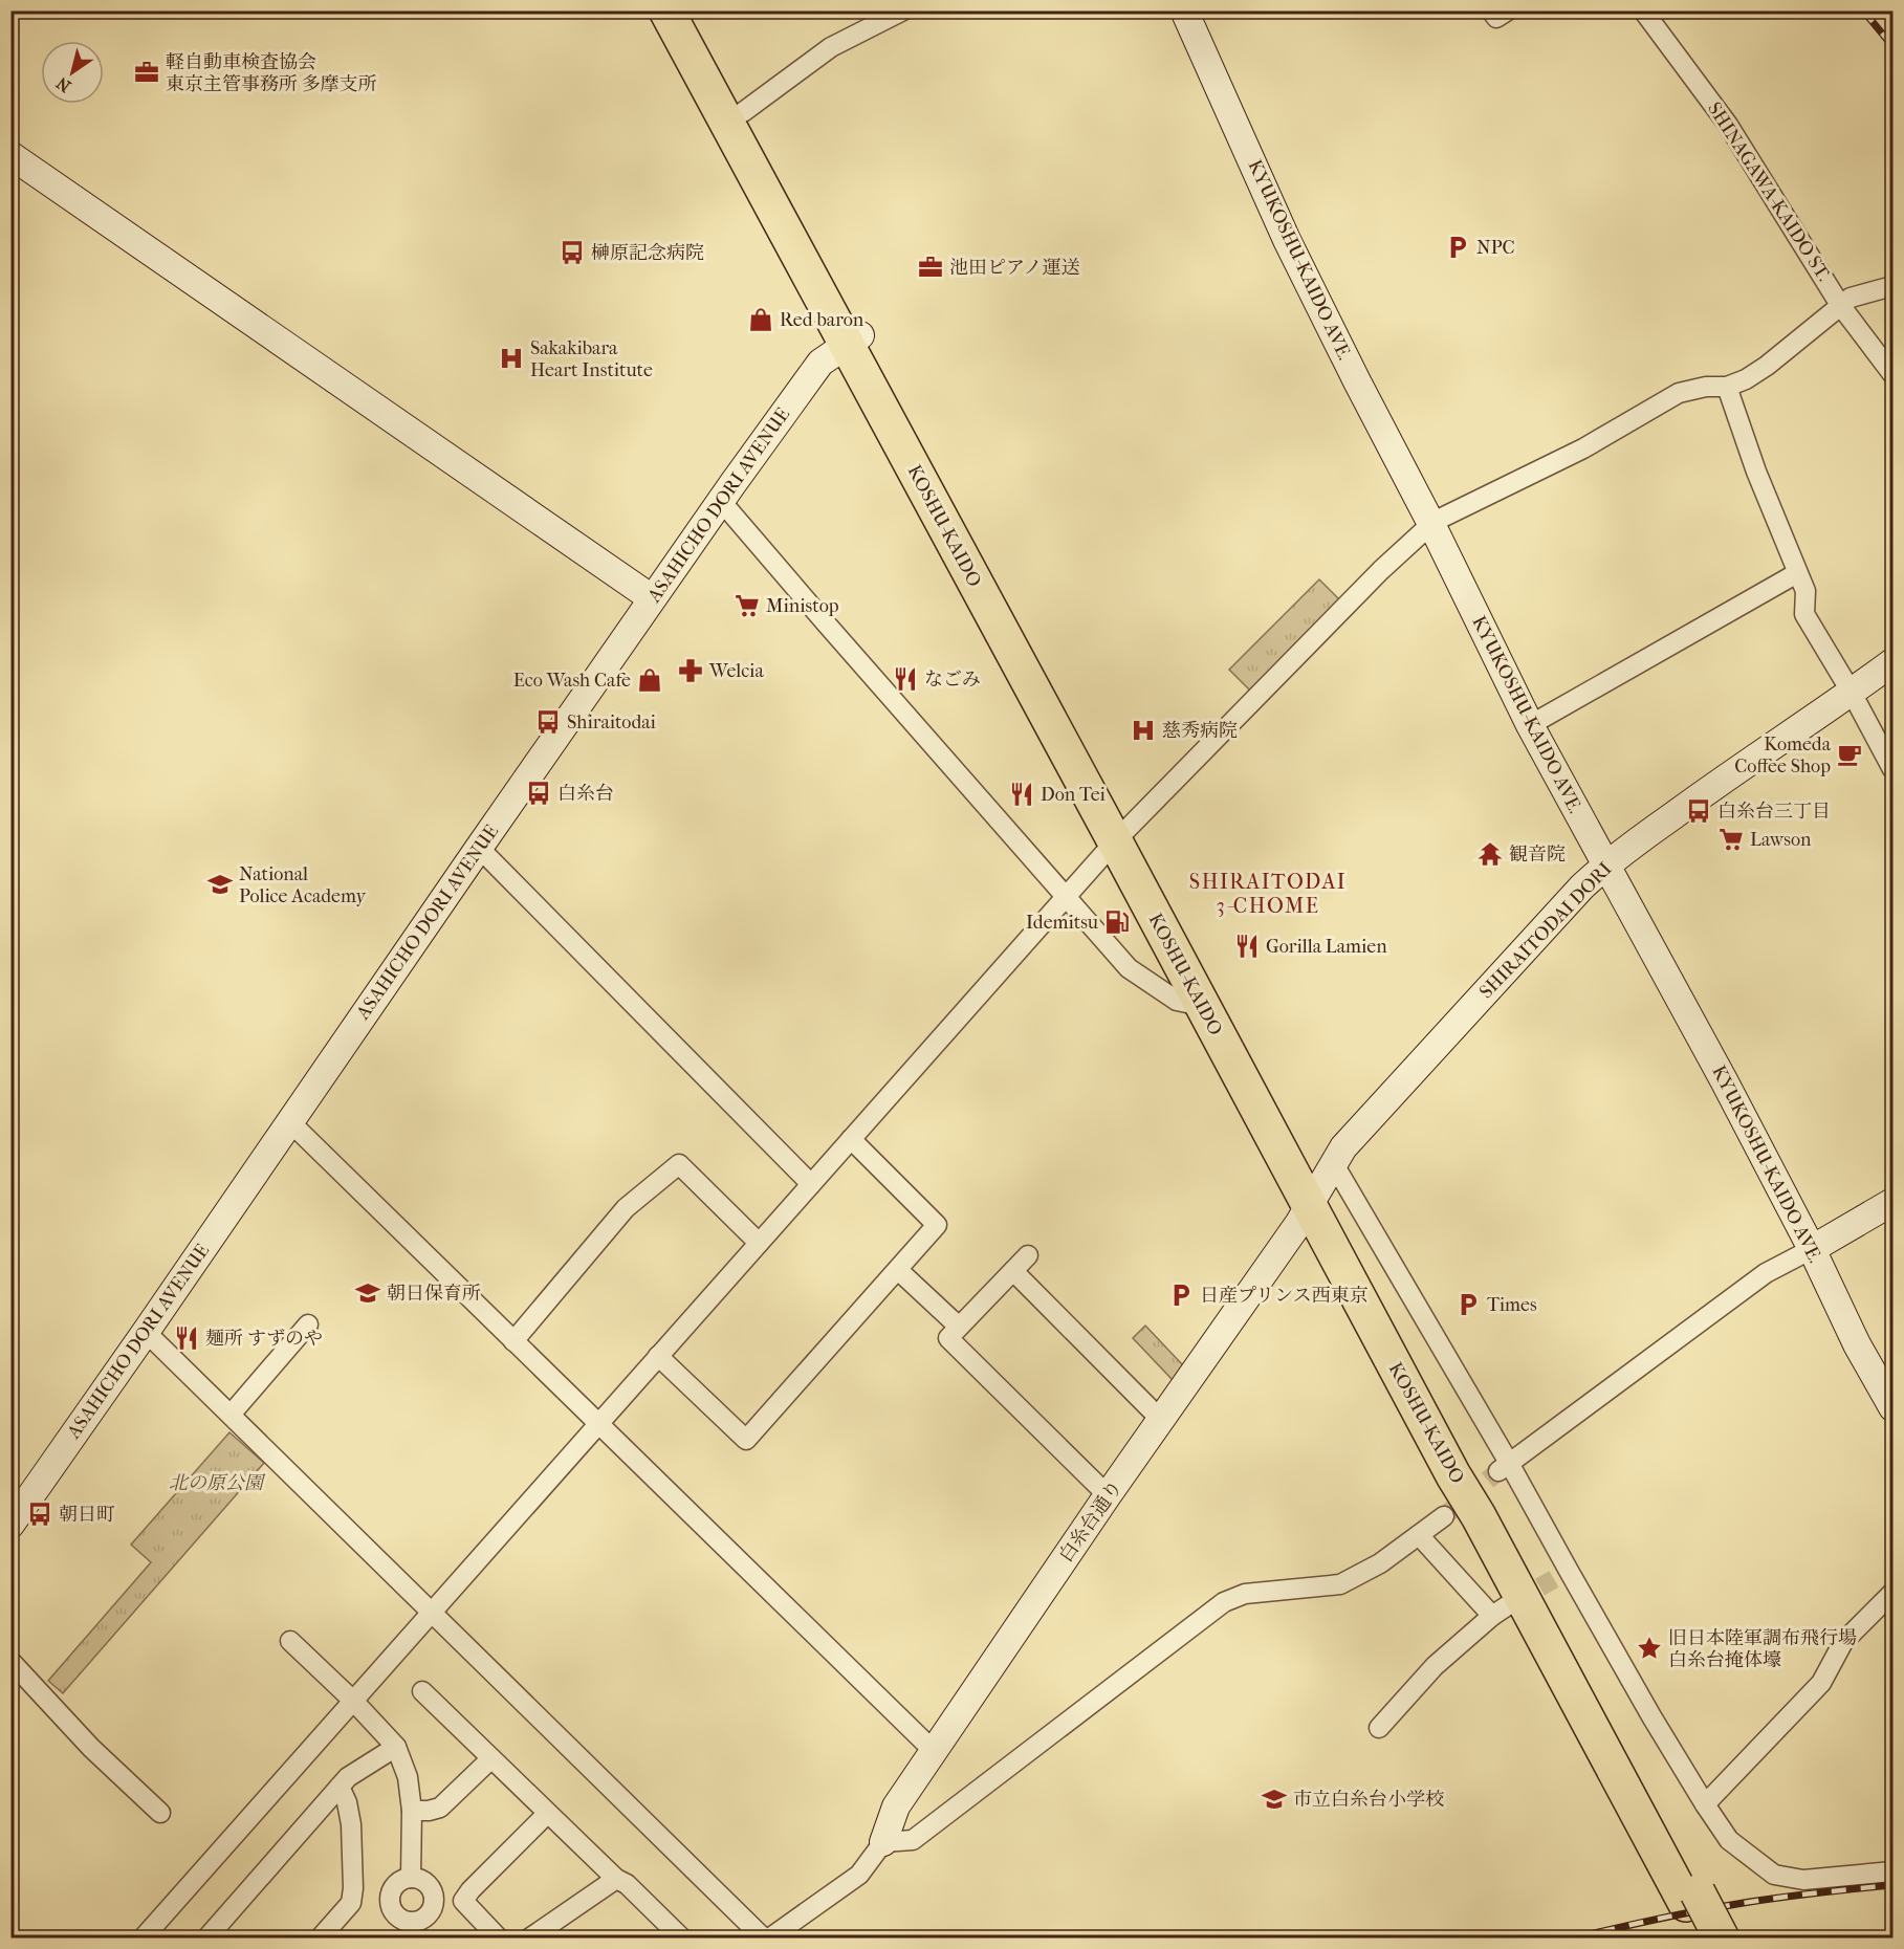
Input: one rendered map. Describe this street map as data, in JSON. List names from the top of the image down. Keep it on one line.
{"streets":{"highway":["KOSHU-KAIDO"],"street":["SHINAGAWA-KAIDO ST.","KYUKOSHU-KAIDO AVE.","ASAHICHO DORI AVENUE","SHIRAITODAI DORI","白糸台通り"]},"crossings":[["KYUKOSHU-KAIDO AVE.","SHIRAITODAI DORI"],["ASAHICHO DORI AVENUE","KOSHU-KAIDO"],["KOSHU-KAIDO","SHIRAITODAI DORI"],["KOSHU-KAIDO","白糸台通り"],["SHIRAITODAI DORI","白糸台通り"]],"districts":["SHIRAITODAI 3-CHOME"],"parks":["北の原公園"],"places":{"office":["軽自動車検査協会 東京主管事務所 多摩支所","池田ピアノ運送"],"parking":["NPC","日産プリンス西東京","Times"],"bus stop":["榊原記念病院","Shiraitodai","白糸台","白糸台三丁目","朝日町"],"shop":["Red baron","Eco Wash Cafe"],"hospital":["Sakakibara Heart Institute","慈秀病院"],"supermarket":["Ministop","Lawson"],"pharmacy":["Welcia"],"restaurant":["なごみ","Don Tei","Gorilla Lamien","麺所 すずのや"],"cafe":["Komeda Coffee Shop"],"temple":["観音院"],"school or university":["National Police Academy","朝日保育所","市立白糸台小学校"],"fuel station":["Idemitsu"],"place":["旧日本陸軍調布飛行場 白糸台掩体壕"]},"north":"bottom left"}
